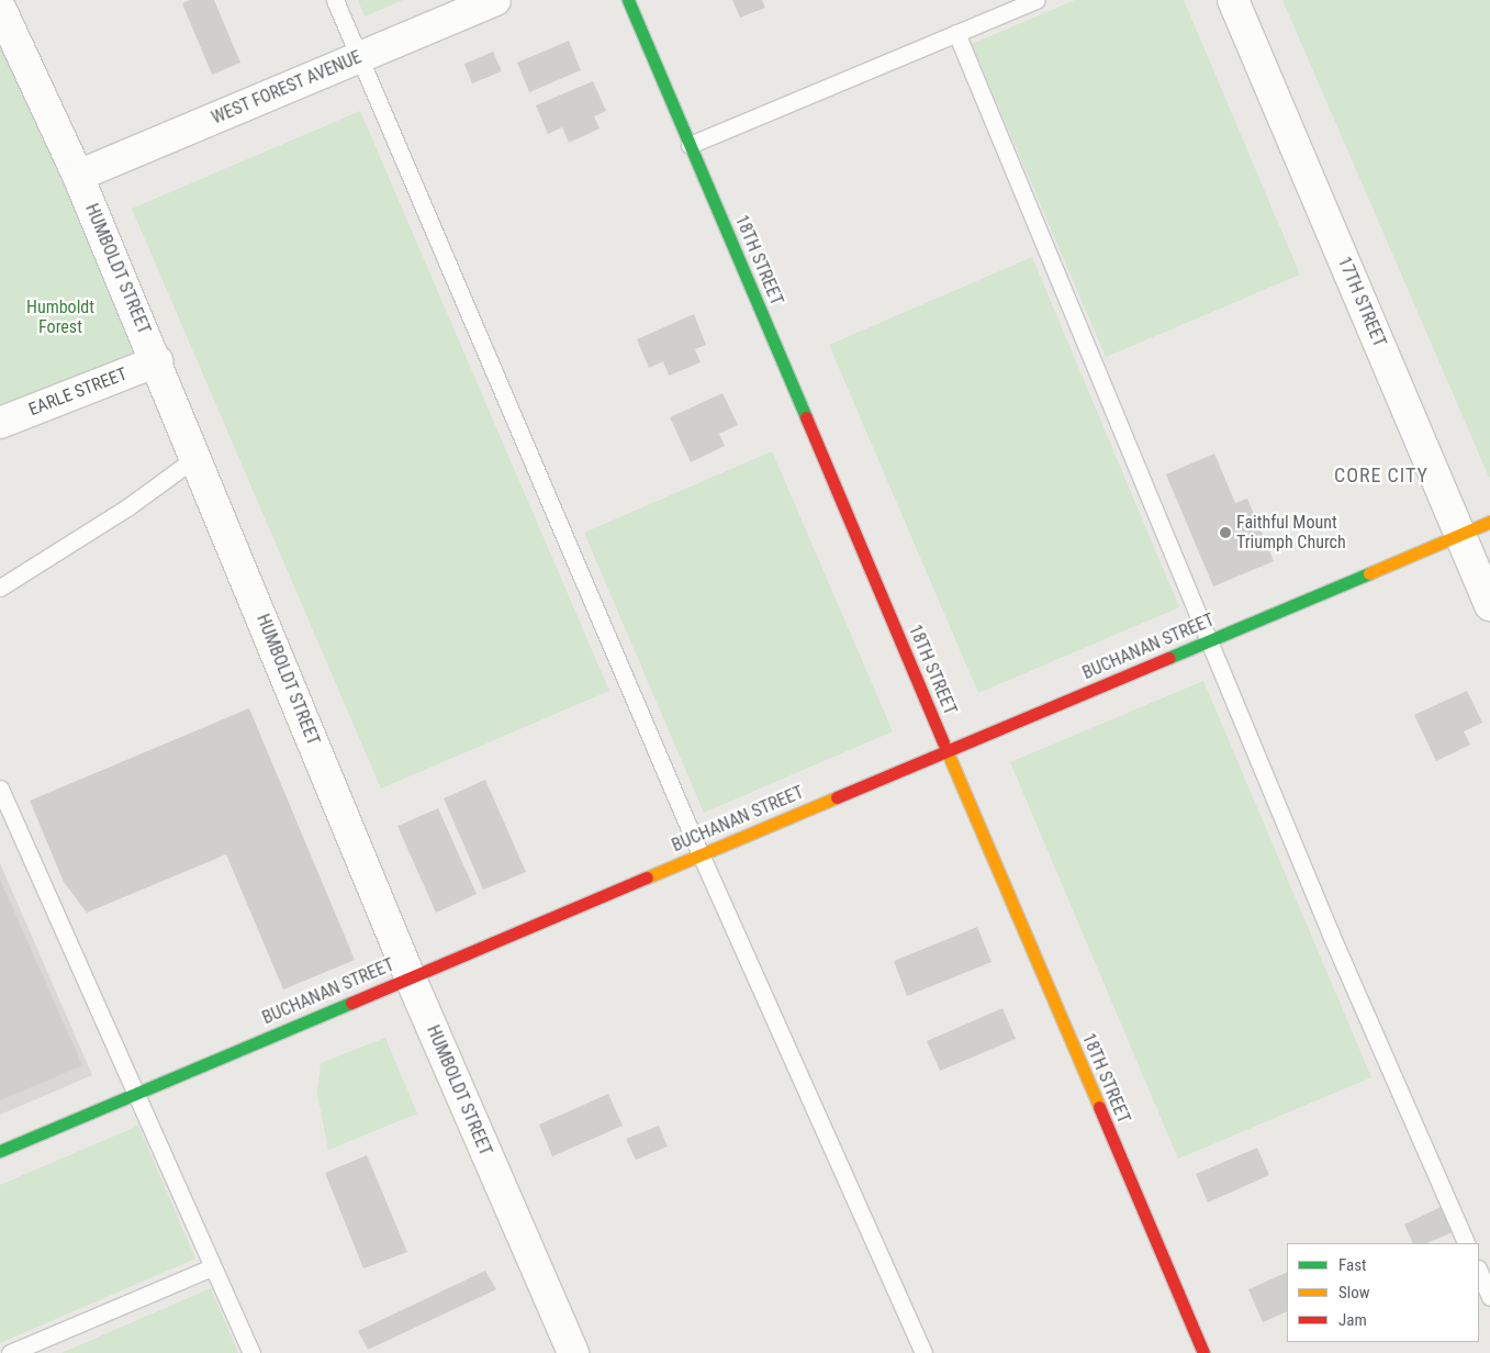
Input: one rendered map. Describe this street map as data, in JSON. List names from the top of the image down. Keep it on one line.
{"streets":{"street":["WEST FOREST AVENUE","18TH STREET","HUMBOLDT STREET","17TH STREET","EARLE STREET","BUCHANAN STREET"]},"crossings":[["WEST FOREST AVENUE","HUMBOLDT STREET"],["18TH STREET","BUCHANAN STREET"],["HUMBOLDT STREET","EARLE STREET"],["HUMBOLDT STREET","BUCHANAN STREET"],["17TH STREET","BUCHANAN STREET"]],"districts":["CORE CITY"],"parks":["Humboldt Forest"],"places":["Faithful Mount Triumph Church"],"legend":["Fast","Slow","Jam"]}
